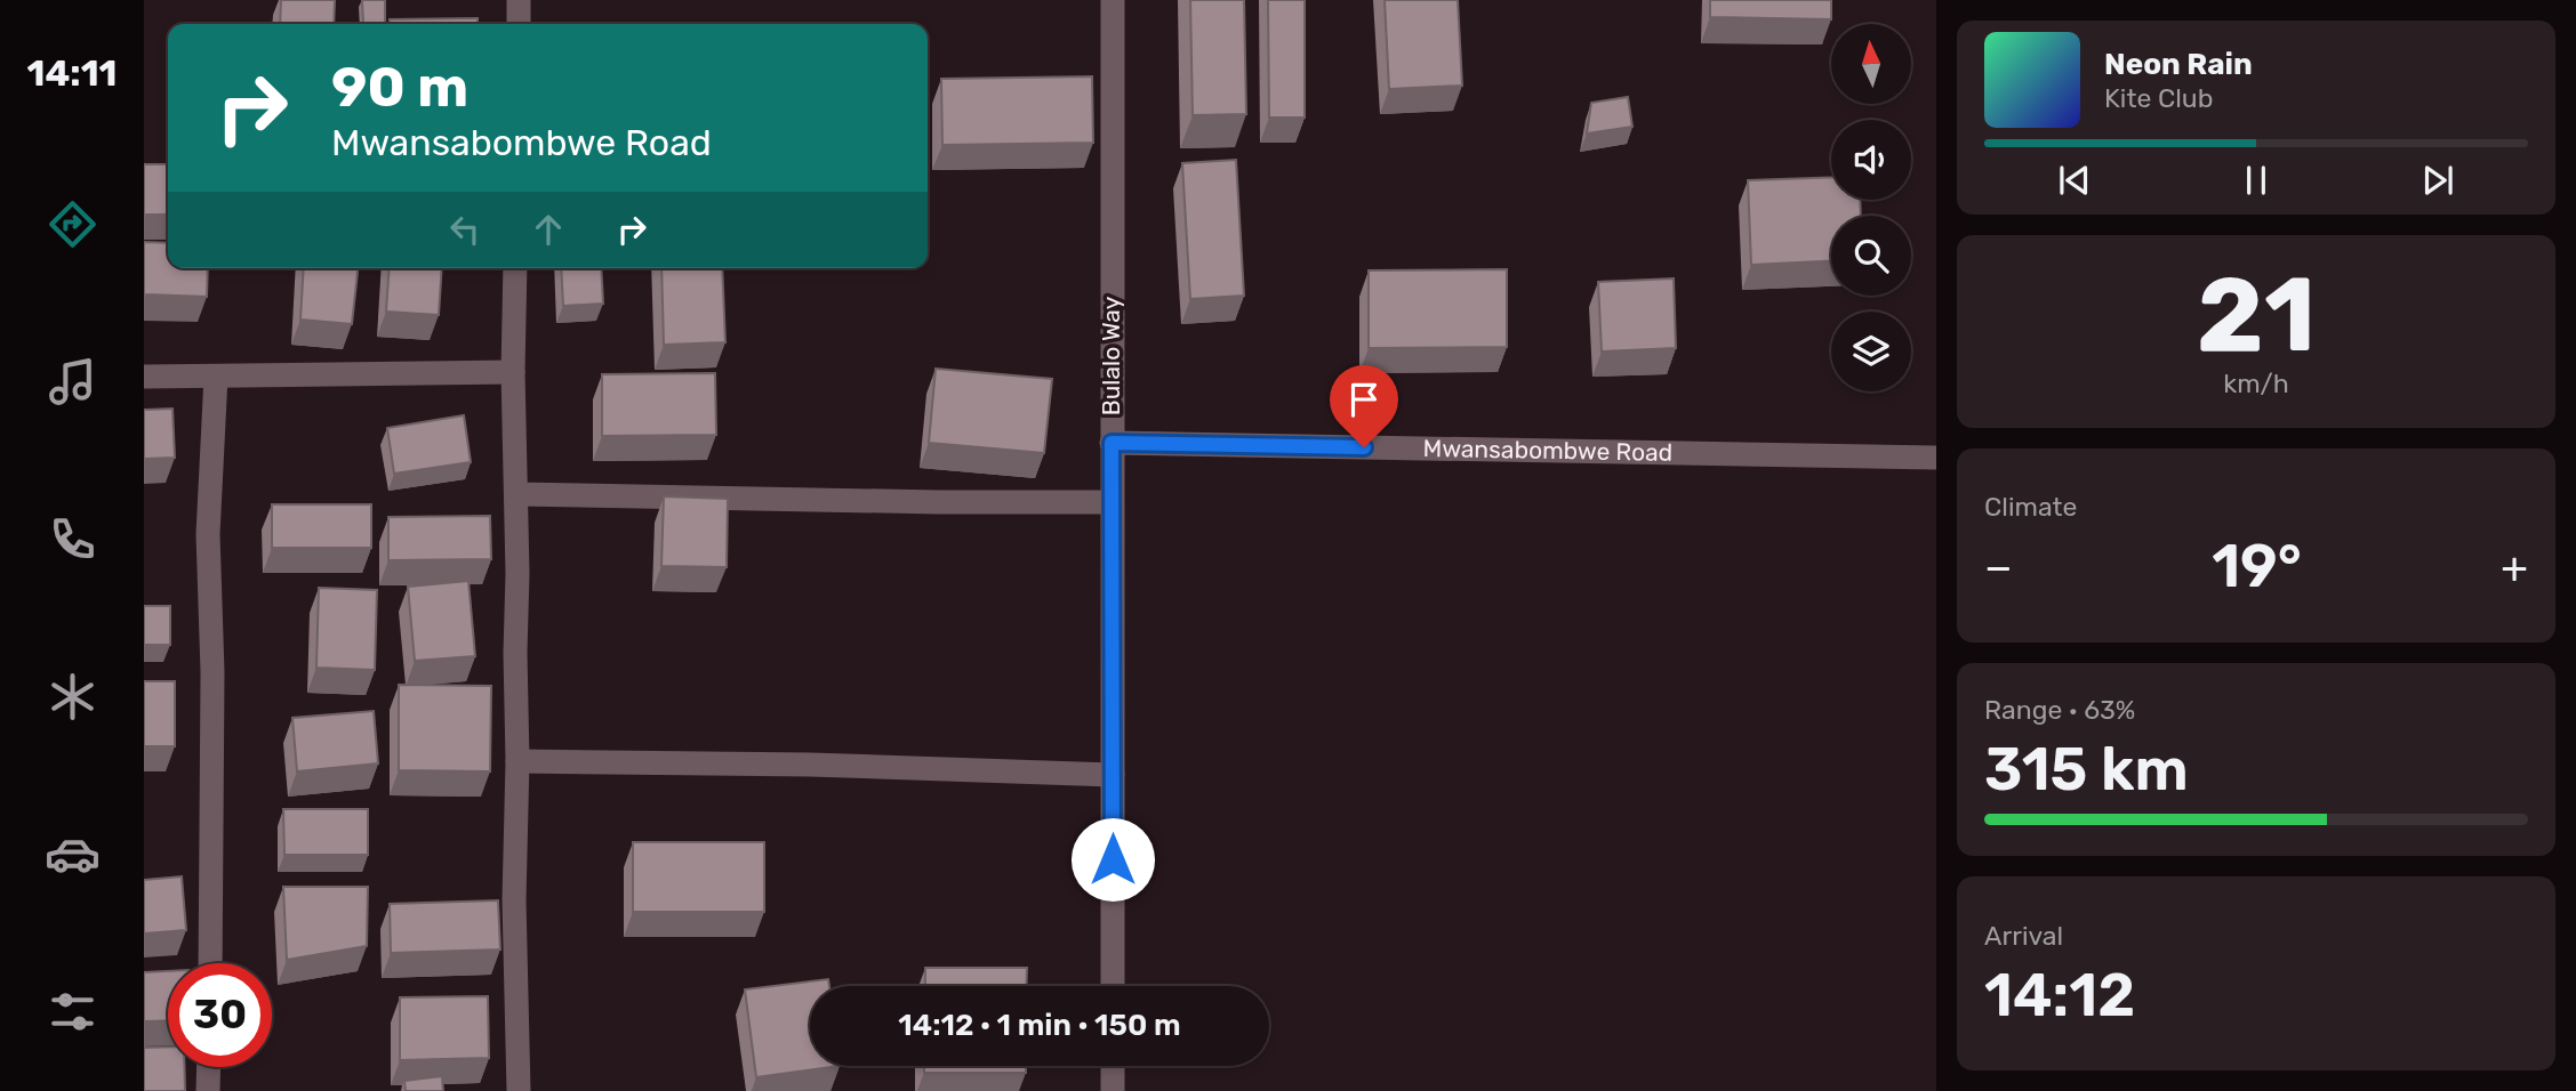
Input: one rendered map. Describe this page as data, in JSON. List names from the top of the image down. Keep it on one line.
{"streets":{"street":["Bulalo Way","Mwansabombwe Road"]},"crossings":[["Bulalo Way","Mwansabombwe Road"]],"north":"top","page":{"tabs":"14:11","turn":["90 m","Mwansabombwe Road"],"song":["Neon Rain","Kite Club"],"tile":[["21","km/h"],"Climate",["Range · 63%","315 km"],["Arrival","14:12"]],"heat":["−","19°","+"],"limit":"30","trip":"14:12 · 1 min · 150 m"}}
